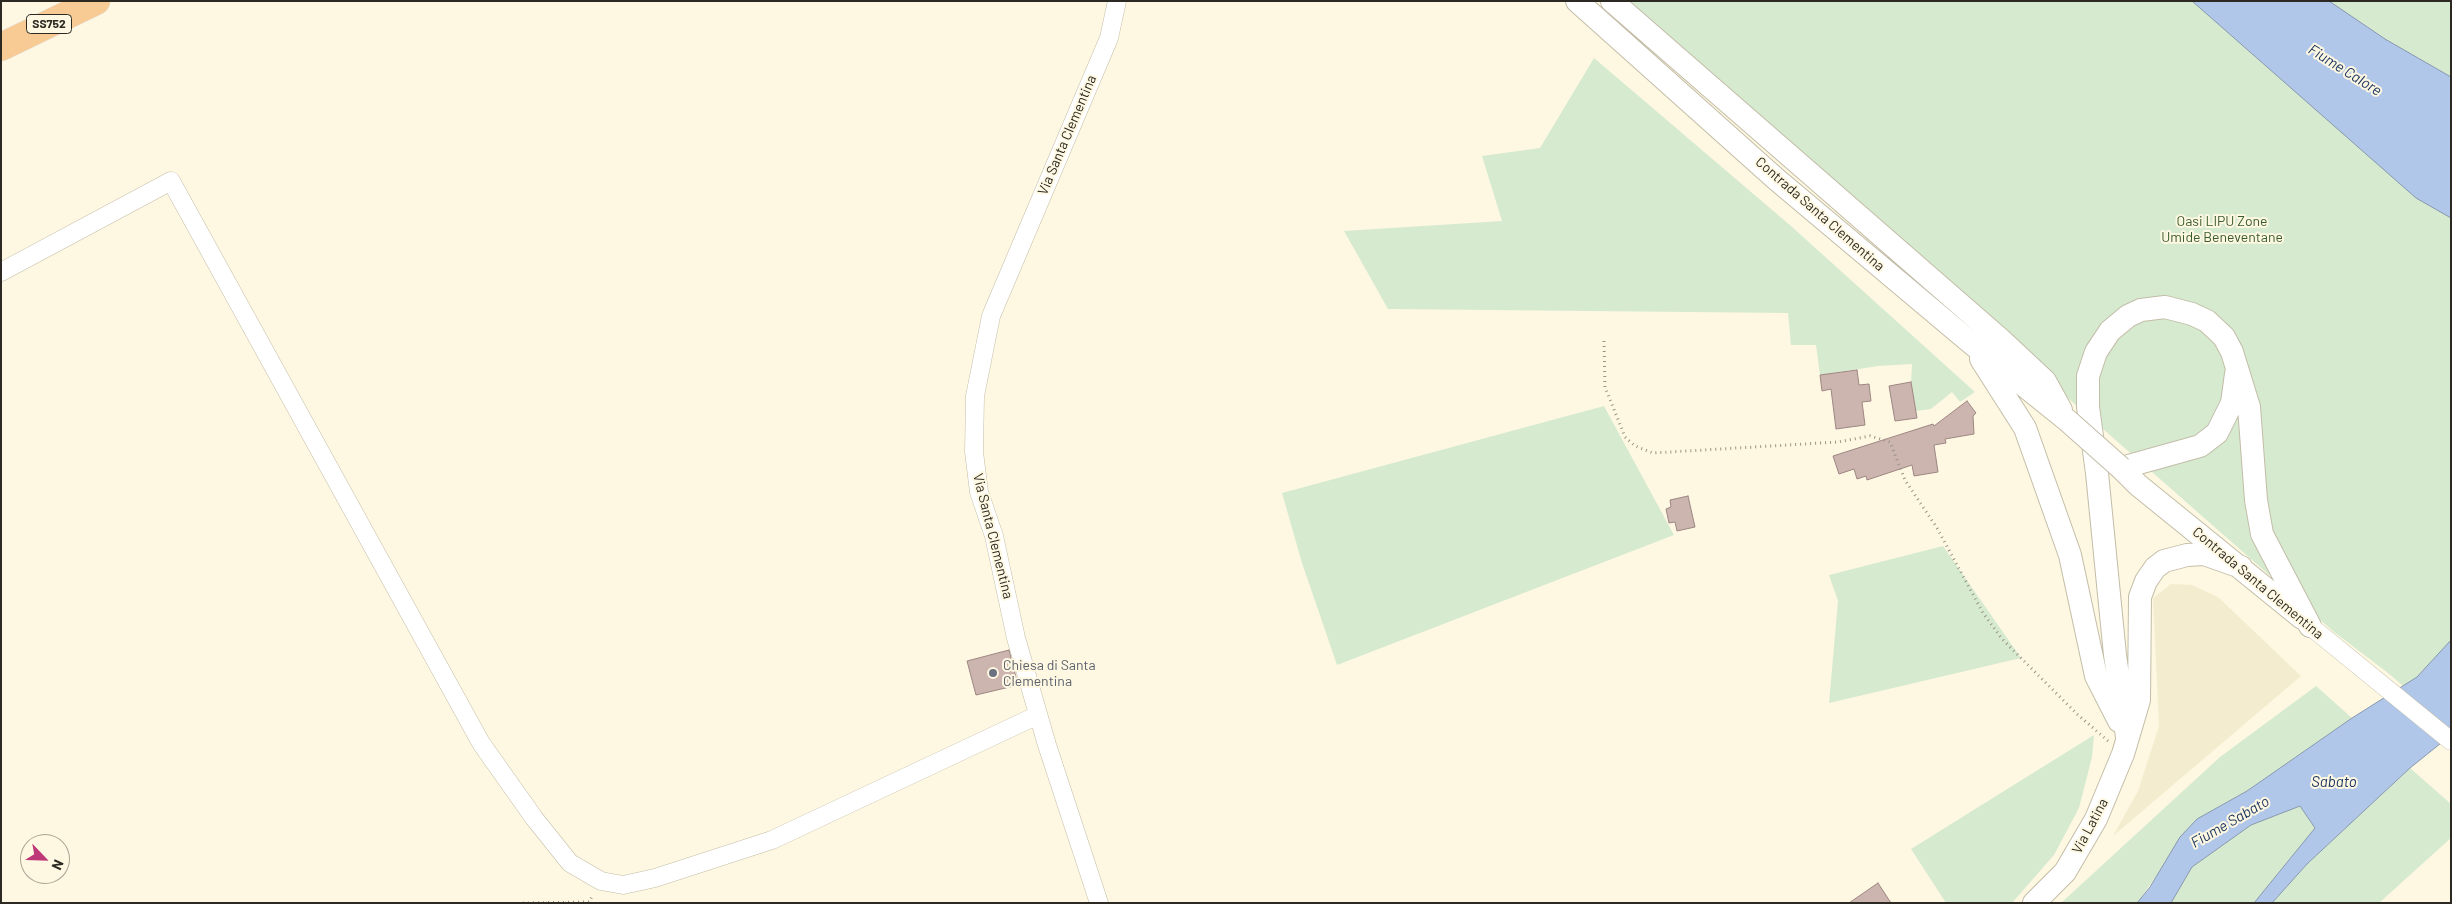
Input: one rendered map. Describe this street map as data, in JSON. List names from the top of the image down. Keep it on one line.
{"streets":{"highway":["SS752"],"street":["Via Santa Clementina","Contrada Santa Clementina","Via Latina"]},"crossings":[["Contrada Santa Clementina","Via Latina"]],"water":["Fiume Calore","Sabato","Fiume Sabato"],"parks":["Oasi LIPU Zone Umide Beneventane"],"places":["Chiesa di Santa Clementina"],"north":"bottom right"}
